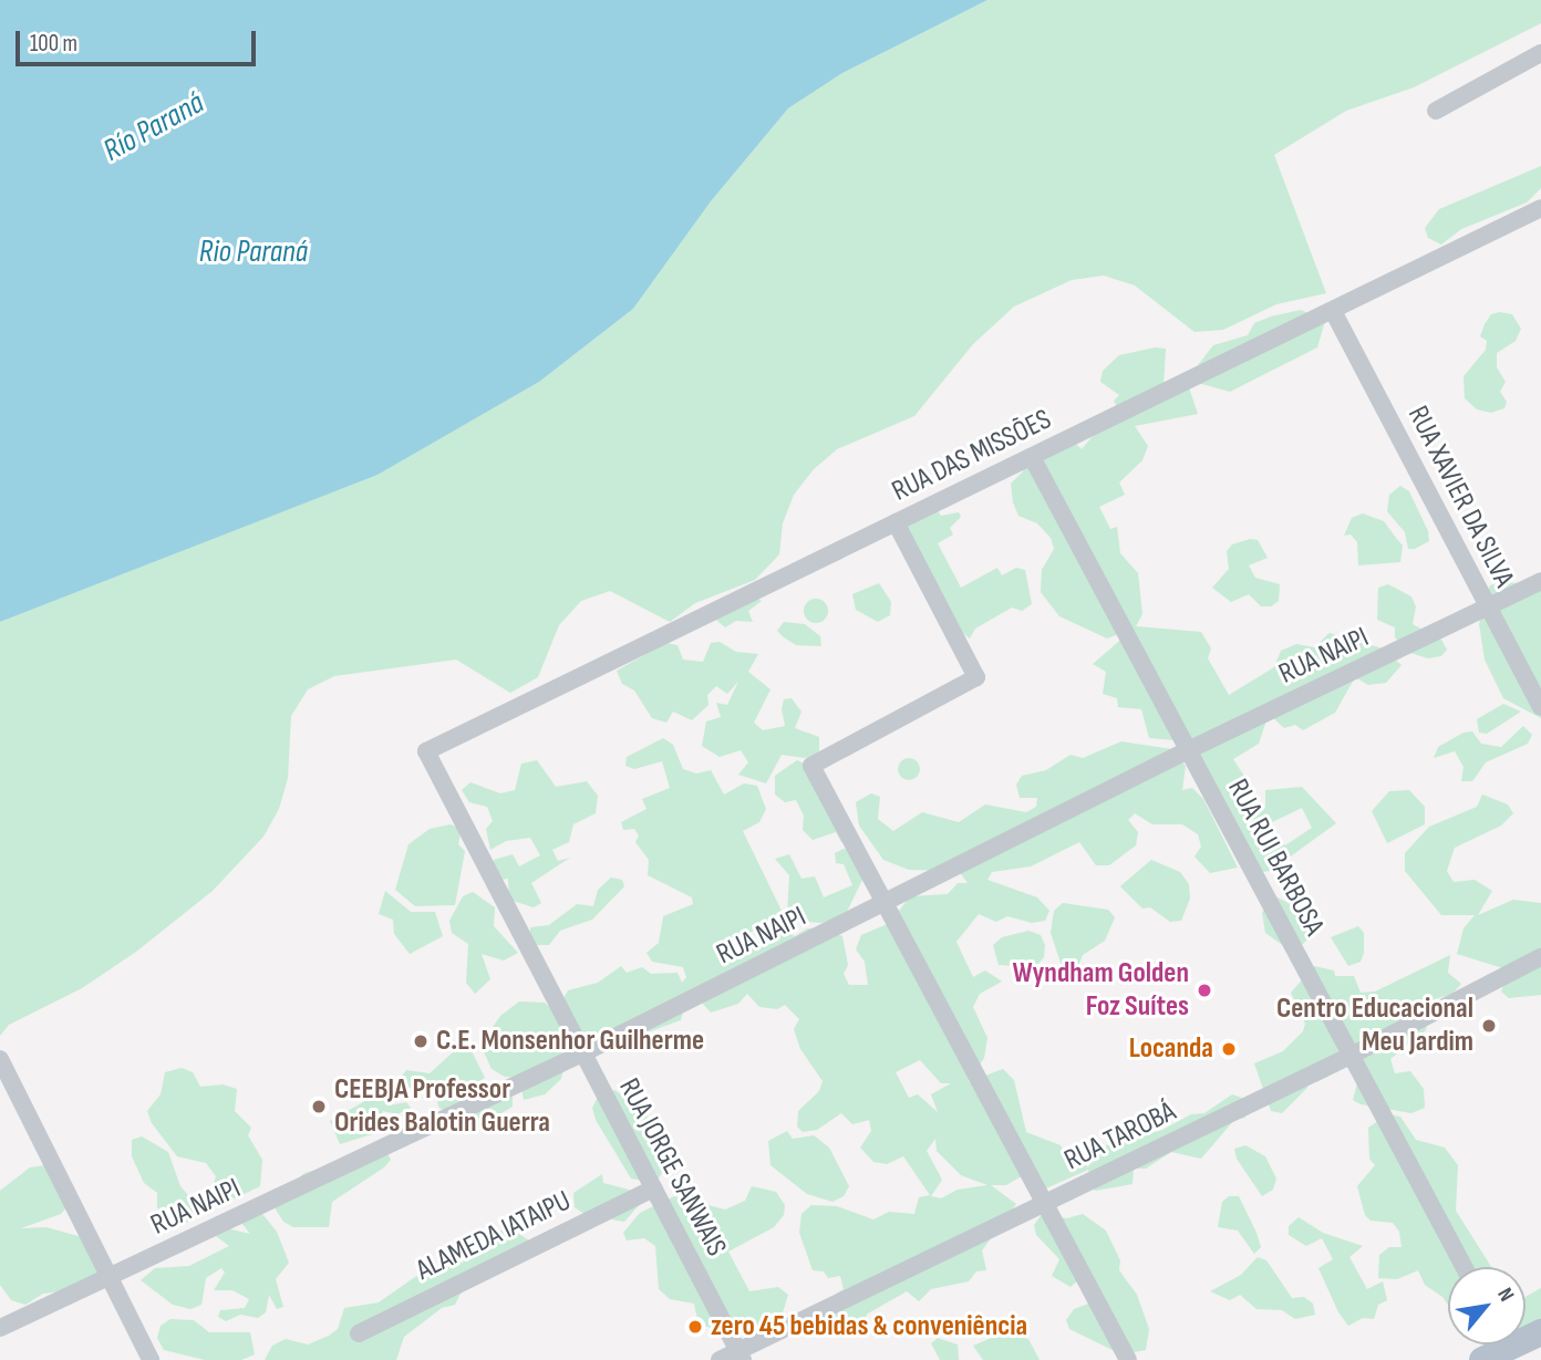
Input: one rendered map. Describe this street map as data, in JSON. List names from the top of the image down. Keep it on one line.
{"streets":{"street":["RUA DAS MISSÕES","RUA XAVIER DA SILVA","RUA NAIPI","RUA RUI BARBOSA","RUA TAROBÁ","RUA JORGE SANWAIS","ALAMEDA IATAIPU"]},"crossings":[["RUA DAS MISSÕES","RUA XAVIER DA SILVA"],["RUA DAS MISSÕES","RUA RUI BARBOSA"],["RUA DAS MISSÕES","RUA JORGE SANWAIS"],["RUA XAVIER DA SILVA","RUA NAIPI"],["RUA NAIPI","RUA RUI BARBOSA"],["RUA NAIPI","RUA JORGE SANWAIS"],["RUA RUI BARBOSA","RUA TAROBÁ"],["RUA TAROBÁ","RUA JORGE SANWAIS"],["RUA JORGE SANWAIS","ALAMEDA IATAIPU"]],"water":["Río Paraná","Rio Paraná"],"places":["Wyndham Golden Foz Suítes","Centro Educacional Meu Jardim","C.E. Monsenhor Guilherme","Locanda","CEEBJA Professor Orides Balotin Guerra","zero 45 bebidas & conveniência"],"scale_bar":"100 m","north":"top right"}
